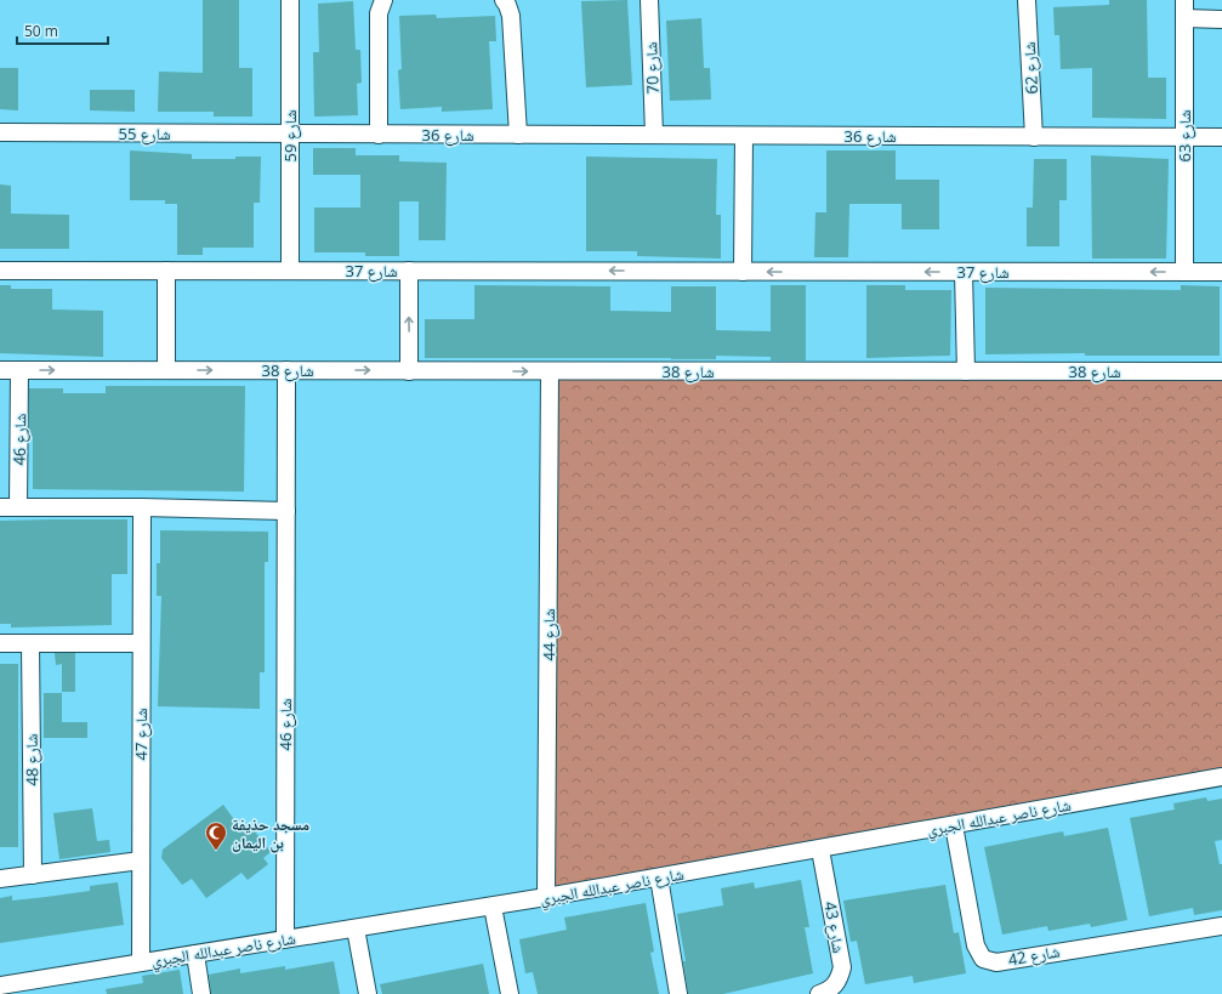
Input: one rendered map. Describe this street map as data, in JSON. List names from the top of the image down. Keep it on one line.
{"streets":{"street":["شارع 70","شارع 62","شارع 55","شارع 36","شارع 59","شارع 63","شارع 37","شارع 38","شارع 46","شارع 44","شارع 47","شارع 48","شارع ناصر عبدالله الجبري","شارع 43","شارع 42"]},"crossings":[["شارع 70","شارع 36"],["شارع 62","شارع 36"],["شارع 55","شارع 36"],["شارع 55","شارع 59"],["شارع 36","شارع 59"],["شارع 36","شارع 63"],["شارع 59","شارع 37"],["شارع 63","شارع 37"],["شارع 38","شارع 46"],["شارع 38","شارع 44"],["شارع 46","شارع ناصر عبدالله الجبري"],["شارع 44","شارع ناصر عبدالله الجبري"],["شارع 47","شارع ناصر عبدالله الجبري"],["شارع ناصر عبدالله الجبري","شارع 43"],["شارع ناصر عبدالله الجبري","شارع 42"]],"one_way":["شارع 37"],"places":{"mosque":["مسجد حذيفة بن اليمان"]},"scale_bar":"50 m"}
